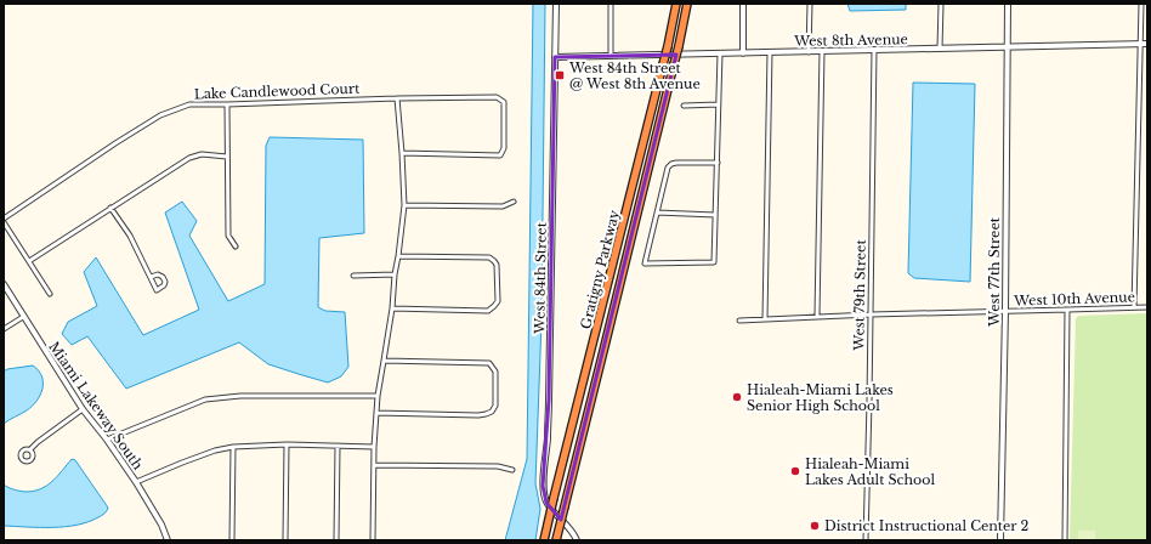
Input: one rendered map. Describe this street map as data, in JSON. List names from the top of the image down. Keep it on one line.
{"streets":{"highway":["Gratigny Parkway"],"street":["West 8th Avenue","Lake Candlewood Court","West 77th Street","West 84th Street","West 79th Street","West 10th Avenue","Miami Lakeway South"]},"crossings":[["West 8th Avenue","West 77th Street"],["West 8th Avenue","West 84th Street"],["West 8th Avenue","West 79th Street"],["West 77th Street","West 10th Avenue"],["West 79th Street","West 10th Avenue"]],"places":{"transit":["West 84th Street @ West 8th Avenue"],"other":["Hialeah-Miami Lakes Senior High School","Hialeah-Miami Lakes Adult School","District Instructional Center 2"]}}
